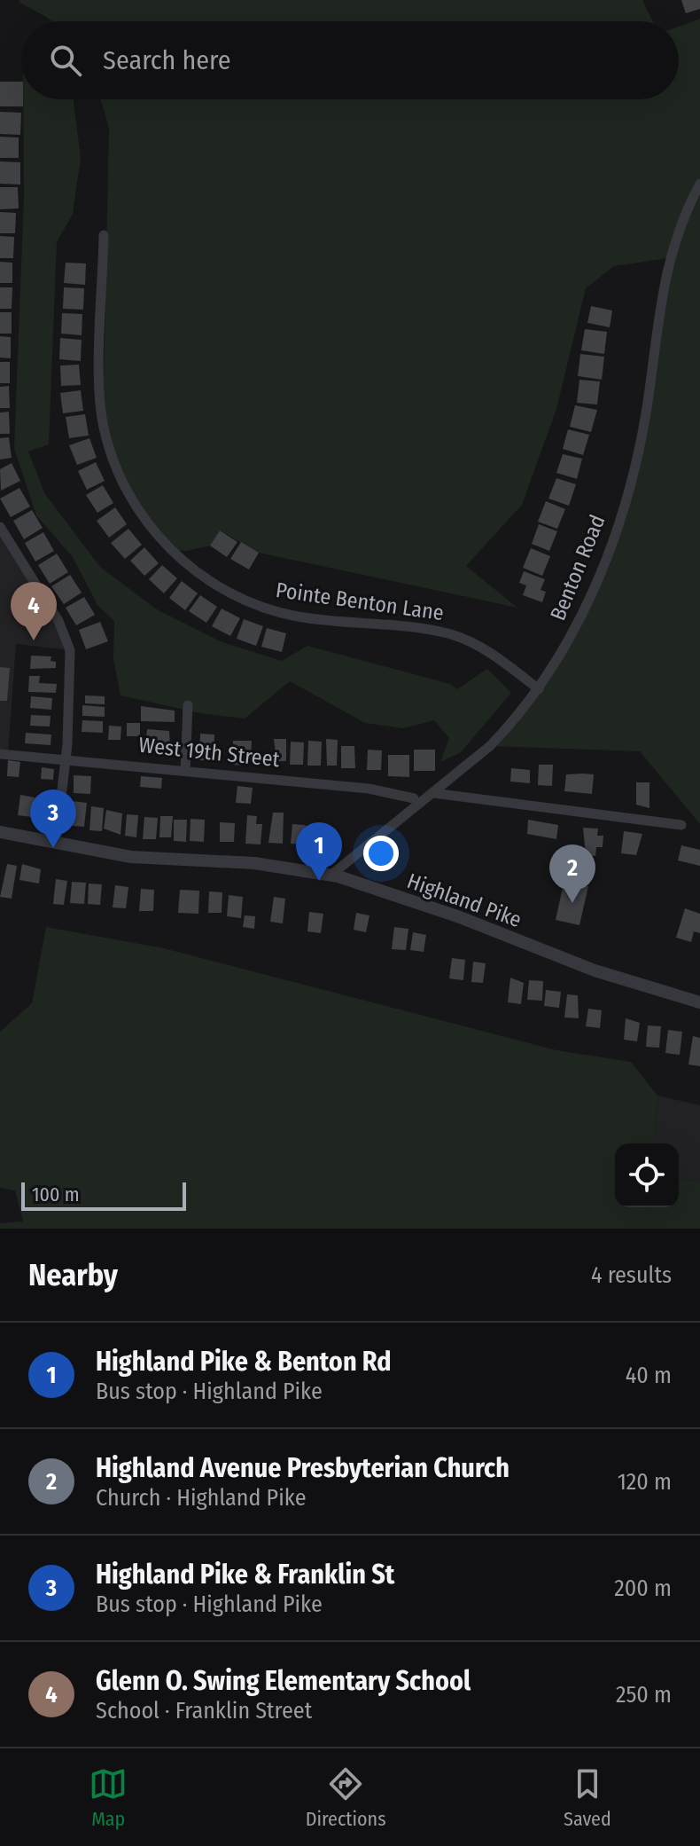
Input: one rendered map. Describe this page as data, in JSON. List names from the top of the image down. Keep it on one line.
{"streets":{"street":["Benton Road","Pointe Benton Lane","West 19th Street","Highland Pike"]},"crossings":[["Benton Road","Pointe Benton Lane"],["Benton Road","Highland Pike"]],"scale_bar":"100 m","page":{"search":"Search here","pins":["4","3","1","2"],"scale":"100 m","heading":["Nearby","4 results"],"list":[{"mark":"1","name":"Highland Pike & Benton Rd","note":"Bus stop · Highland Pike","value":"40 m"},{"mark":"2","name":"Highland Avenue Presbyterian Church","note":"Church · Highland Pike","value":"120 m"},{"mark":"3","name":"Highland Pike & Franklin St","note":"Bus stop · Highland Pike","value":"200 m"},{"mark":"4","name":"Glenn O. Swing Elementary School","note":"School · Franklin Street","value":"250 m"}],"nav":["Map","Directions","Saved"]}}
